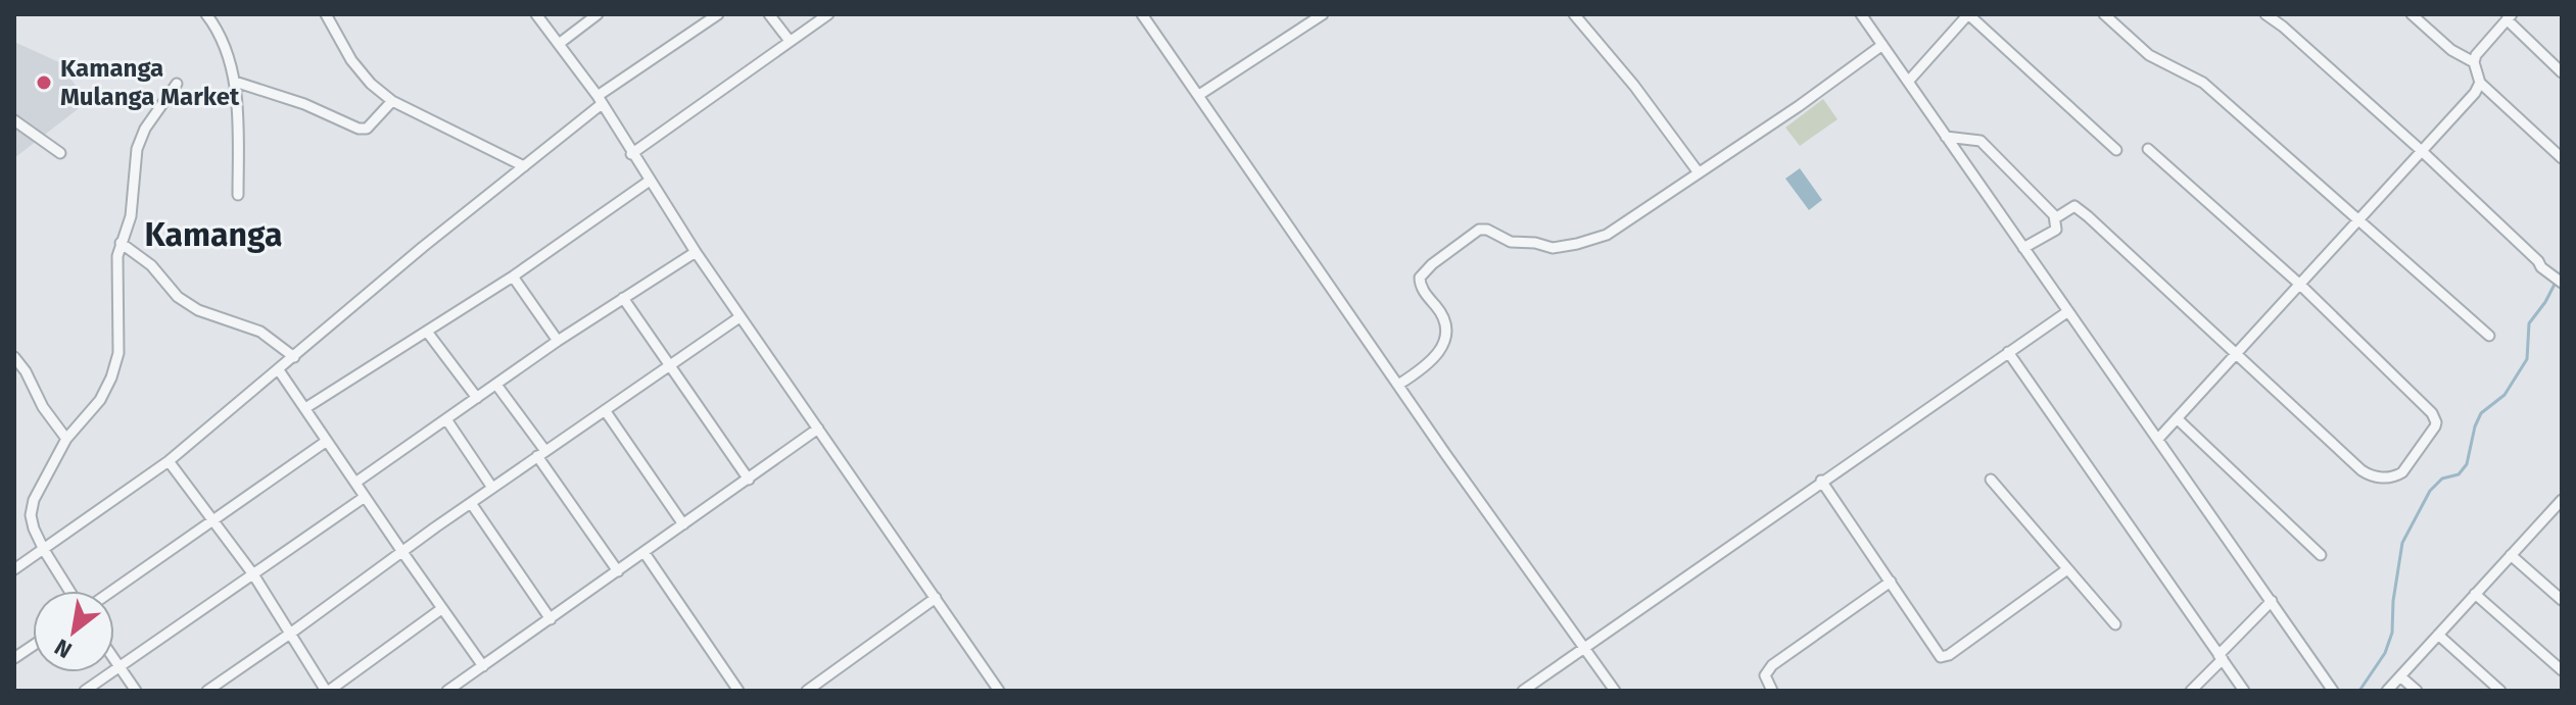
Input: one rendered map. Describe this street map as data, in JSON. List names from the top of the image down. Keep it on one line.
{"districts":["Kamanga"],"places":["Kamanga Mulanga Market"],"north":"bottom left"}
